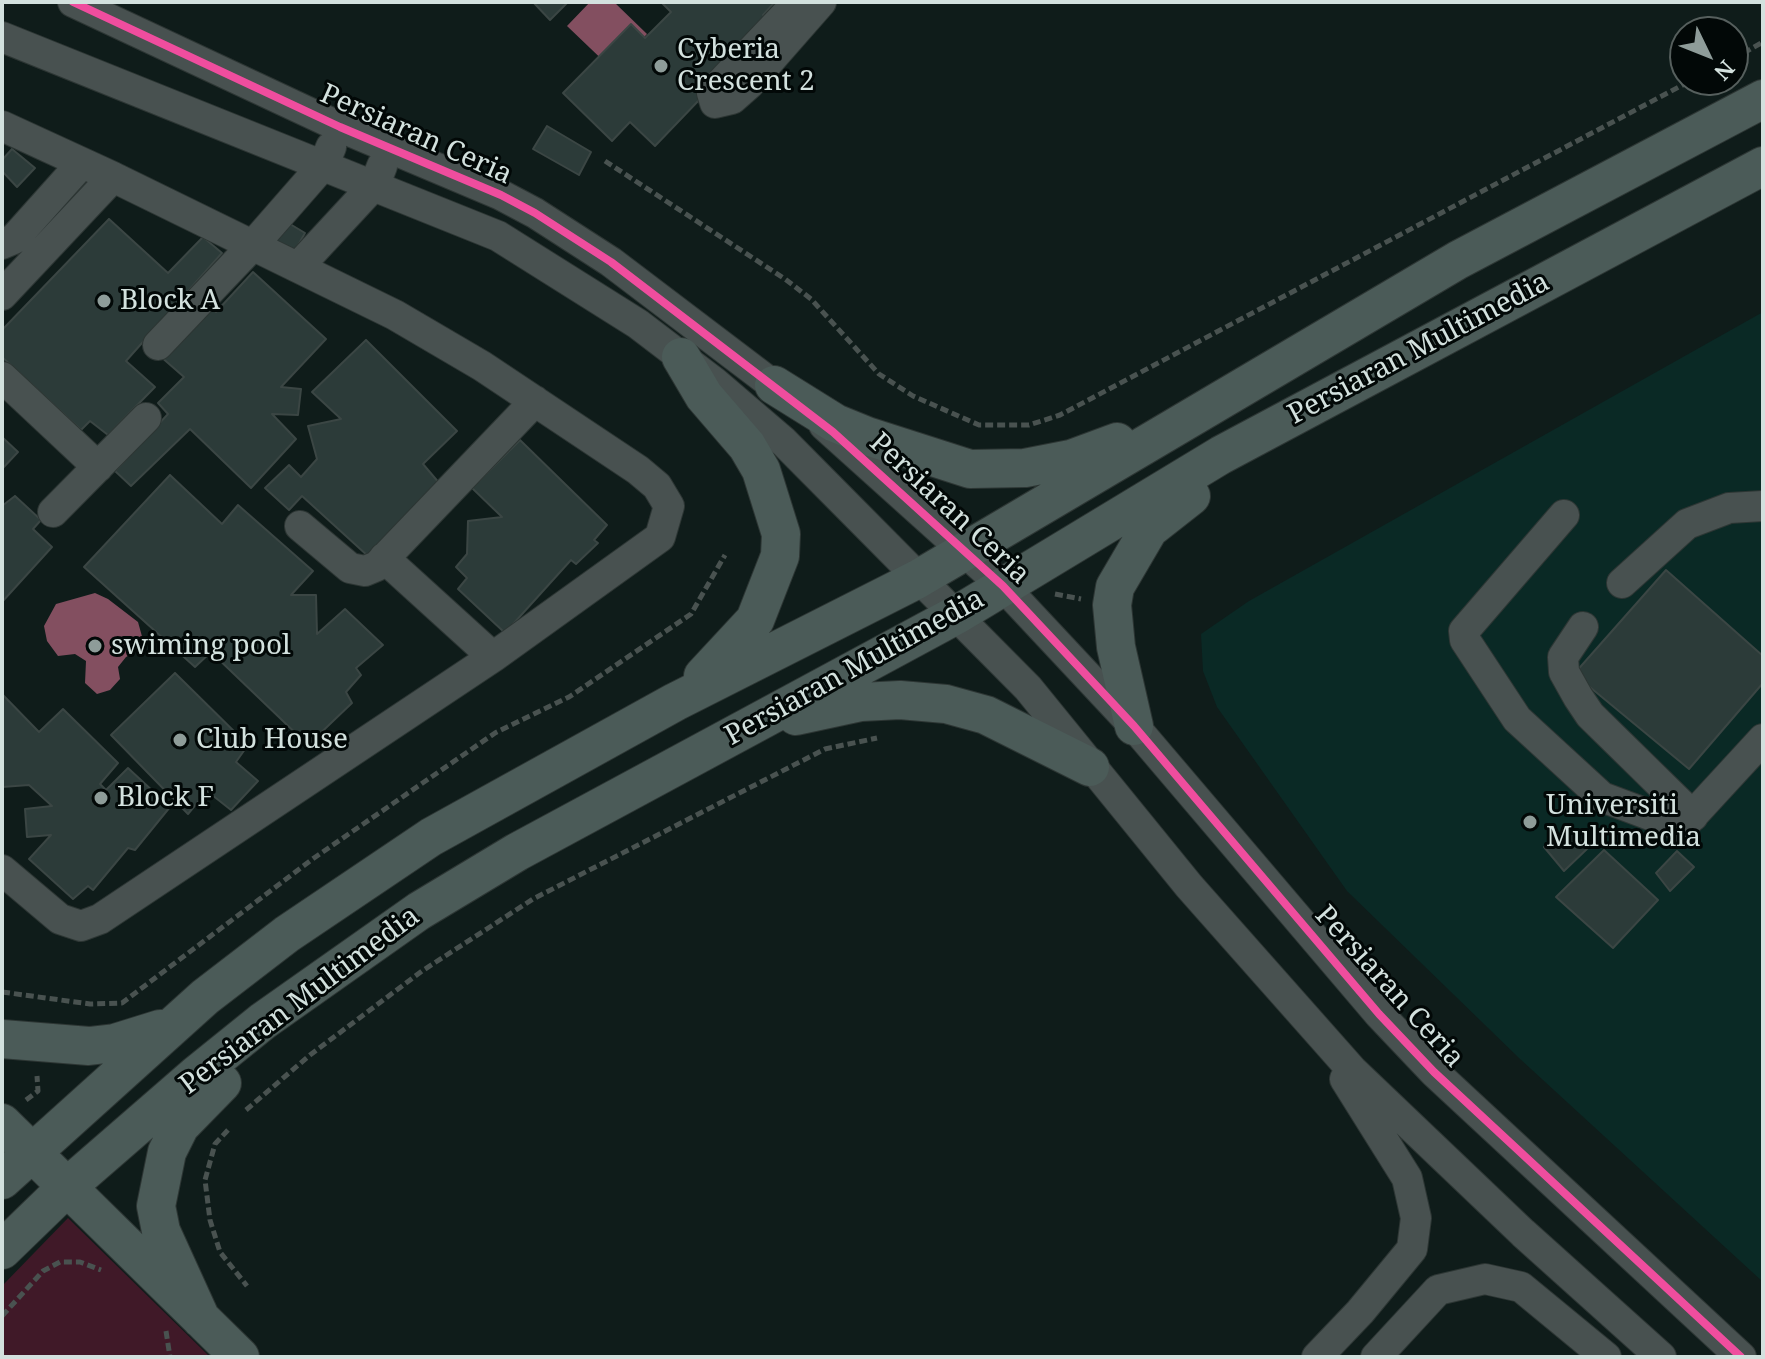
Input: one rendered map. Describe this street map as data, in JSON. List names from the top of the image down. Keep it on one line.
{"streets":{"main road":["Persiaran Multimedia"],"street":["Persiaran Ceria"]},"crossings":[["Persiaran Ceria","Persiaran Multimedia"]],"places":["Cyberia Crescent 2","Block A","swiming pool","Club House","Block F","Universiti Multimedia"],"north":"bottom right"}
